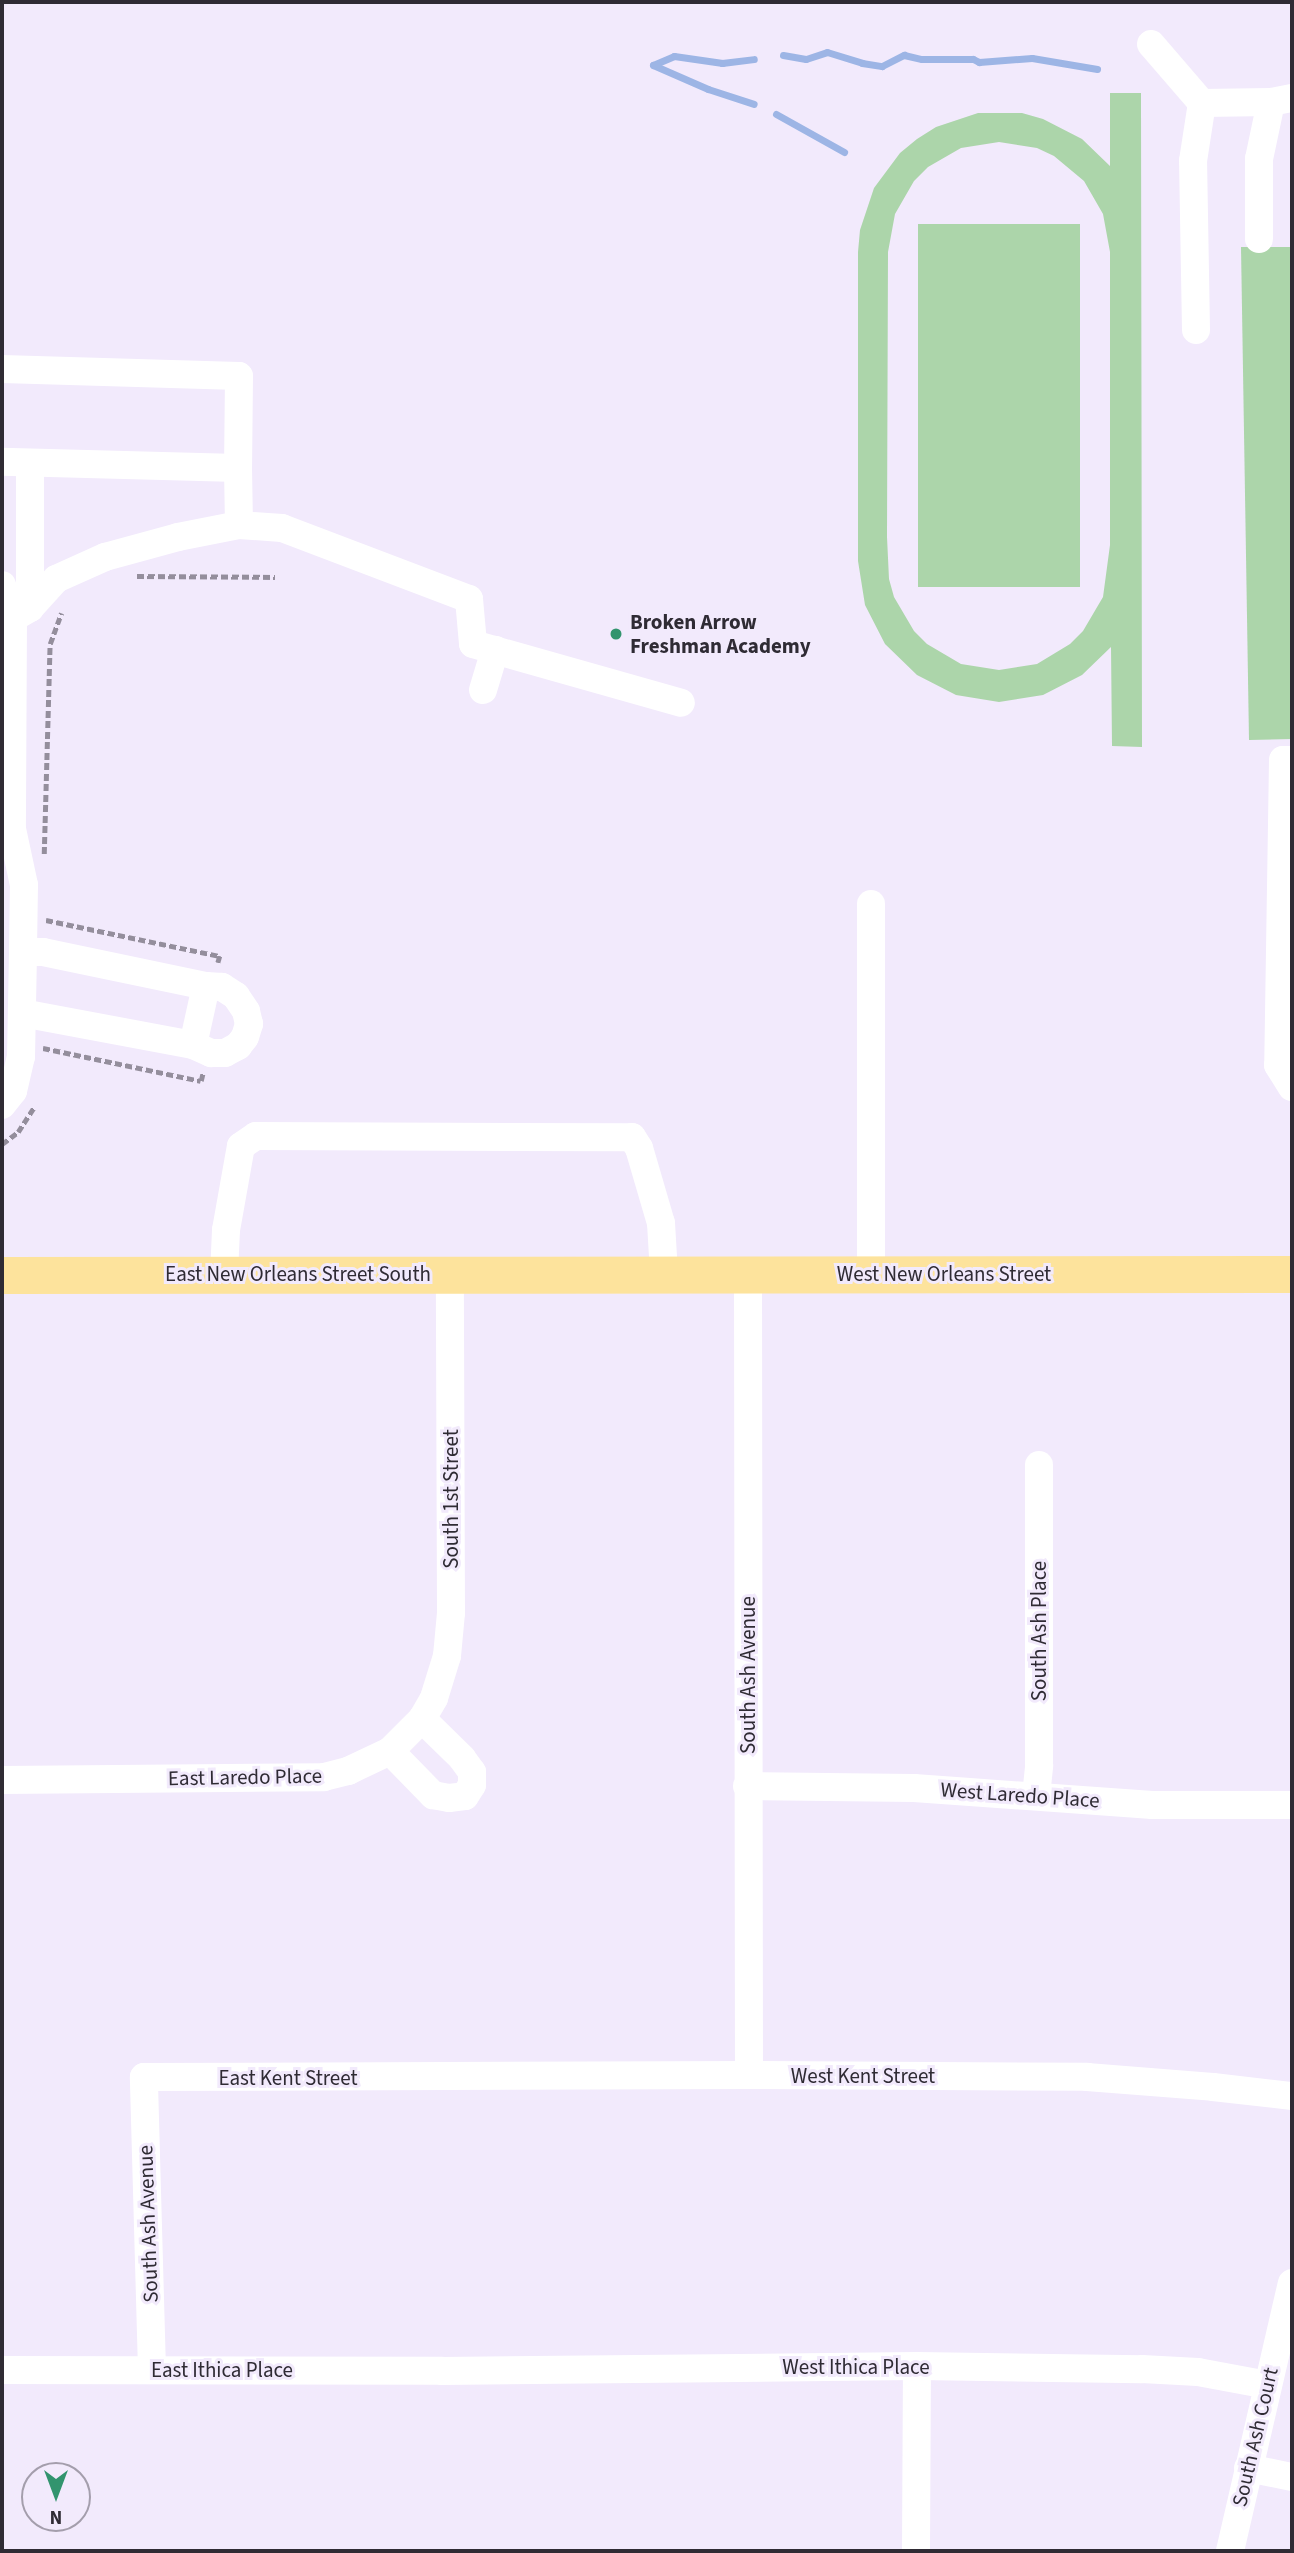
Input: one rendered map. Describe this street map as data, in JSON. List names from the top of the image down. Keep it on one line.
{"streets":{"main road":["East New Orleans Street South","West New Orleans Street"],"street":["South 1st Street","South Ash Place","South Ash Avenue","East Laredo Place","West Laredo Place","West Kent Street","East Kent Street","West Ithica Place","East Ithica Place","South Ash Court"]},"crossings":[["East New Orleans Street South","West New Orleans Street"],["East New Orleans Street South","South 1st Street"],["West New Orleans Street","South Ash Avenue"],["South 1st Street","East Laredo Place"],["South Ash Place","West Laredo Place"],["South Ash Avenue","West Laredo Place"],["South Ash Avenue","West Kent Street"],["South Ash Avenue","East Kent Street"],["South Ash Avenue","East Ithica Place"],["West Kent Street","East Kent Street"],["West Ithica Place","East Ithica Place"],["West Ithica Place","South Ash Court"]],"places":["Broken Arrow Freshman Academy"],"north":"bottom"}
